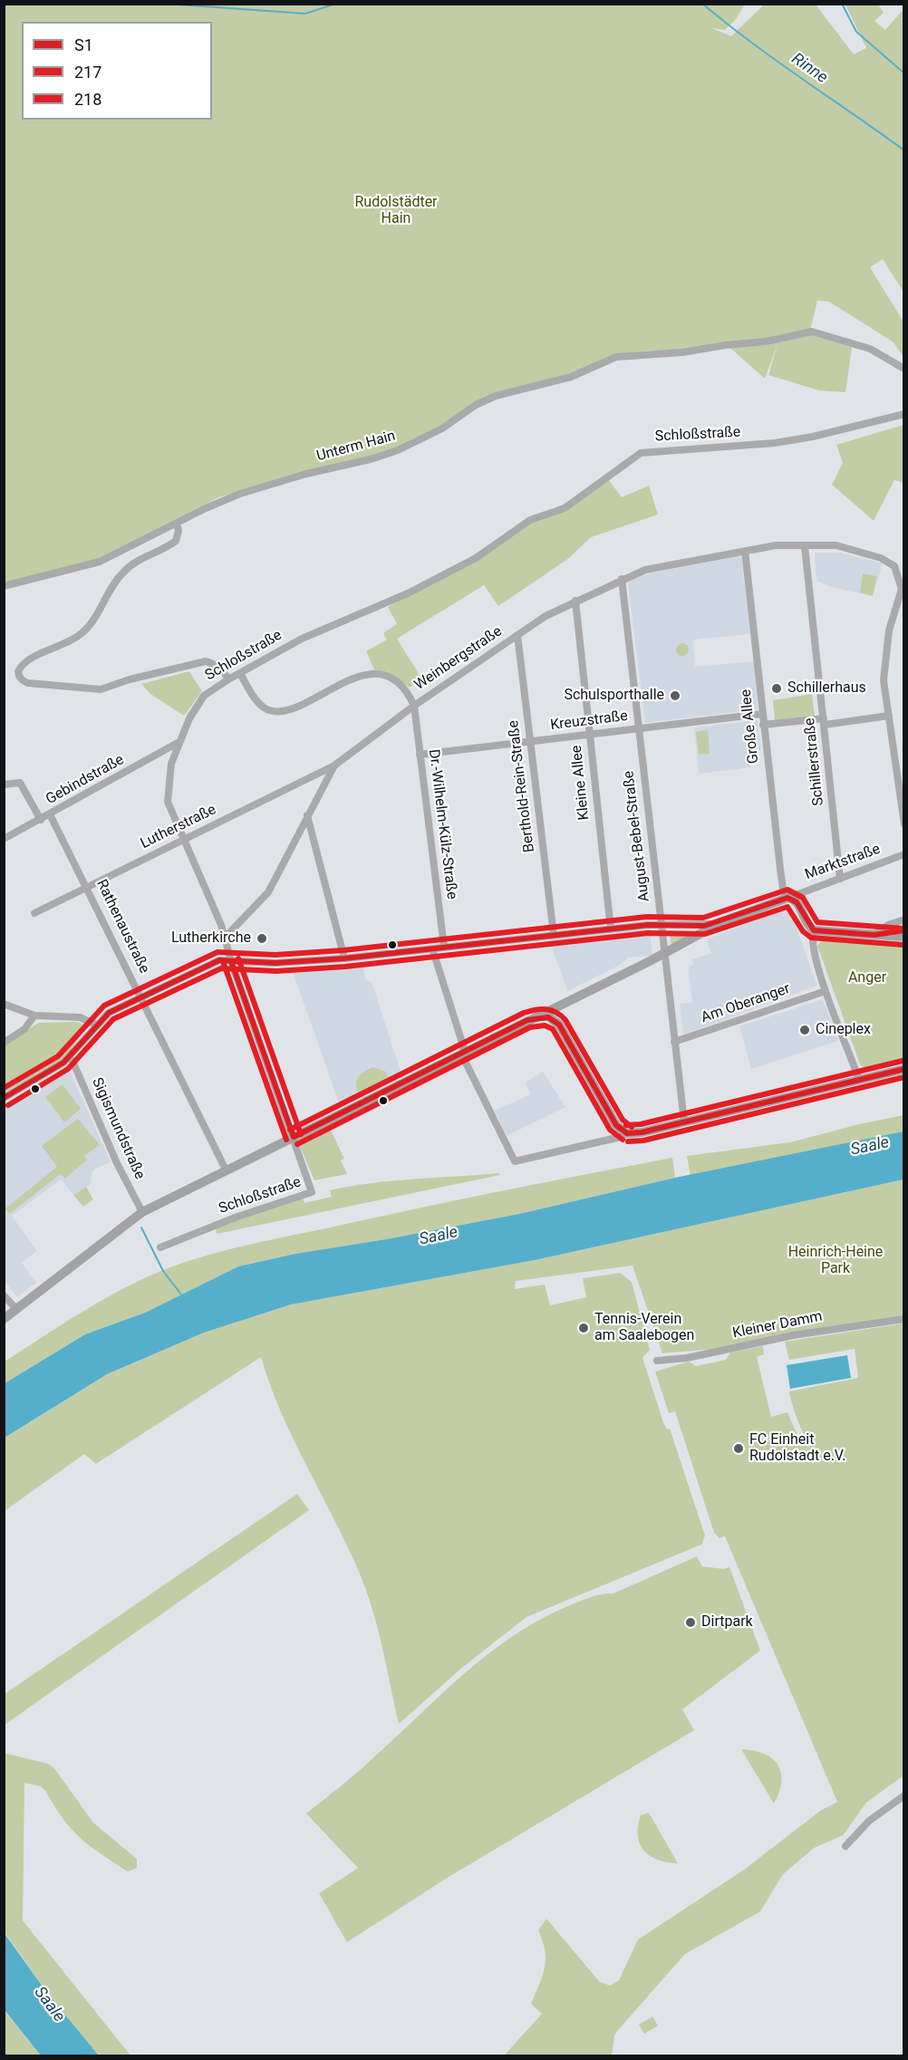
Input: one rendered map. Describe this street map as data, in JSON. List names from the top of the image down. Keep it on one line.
{"streets":{"main road":["Marktstraße"],"street":["Schloßstraße","Unterm Hain","Weinbergstraße","Kreuzstraße","Große Allee","Schillerstraße","Gebindstraße","Kleine Allee","Berthold-Rein-Straße","Dr.-Wilhelm-Külz-Straße","Lutherstraße","August-Bebel-Straße","Rathenaustraße","Am Oberanger","Sigismundstraße","Kleiner Damm"]},"crossings":[["Schloßstraße","Weinbergstraße"],["Schloßstraße","Gebindstraße"],["Schloßstraße","Lutherstraße"],["Schloßstraße","Marktstraße"],["Weinbergstraße","Große Allee"],["Weinbergstraße","Schillerstraße"],["Weinbergstraße","Kleine Allee"],["Weinbergstraße","Berthold-Rein-Straße"],["Weinbergstraße","Dr.-Wilhelm-Külz-Straße"],["Weinbergstraße","Lutherstraße"],["Weinbergstraße","August-Bebel-Straße"],["Kreuzstraße","Große Allee"],["Kreuzstraße","Kleine Allee"],["Kreuzstraße","Berthold-Rein-Straße"],["Kreuzstraße","Dr.-Wilhelm-Külz-Straße"],["Kreuzstraße","August-Bebel-Straße"],["Große Allee","Marktstraße"],["Schillerstraße","Marktstraße"],["Gebindstraße","Rathenaustraße"],["Lutherstraße","Rathenaustraße"],["August-Bebel-Straße","Marktstraße"],["August-Bebel-Straße","Am Oberanger"],["Marktstraße","Rathenaustraße"],["Marktstraße","Sigismundstraße"]],"water":["Rinne","Saale"],"parks":["Rudolstädter Hain","Anger","Heinrich-Heine Park"],"places":["Schillerhaus","Schulsporthalle","Lutherkirche","Cineplex","Tennis-Verein am Saalebogen","FC Einheit Rudolstadt e.V.","Dirtpark"],"lines":["transit line 218","transit line S1","transit line 217"],"legend":["S1","217","218"]}
